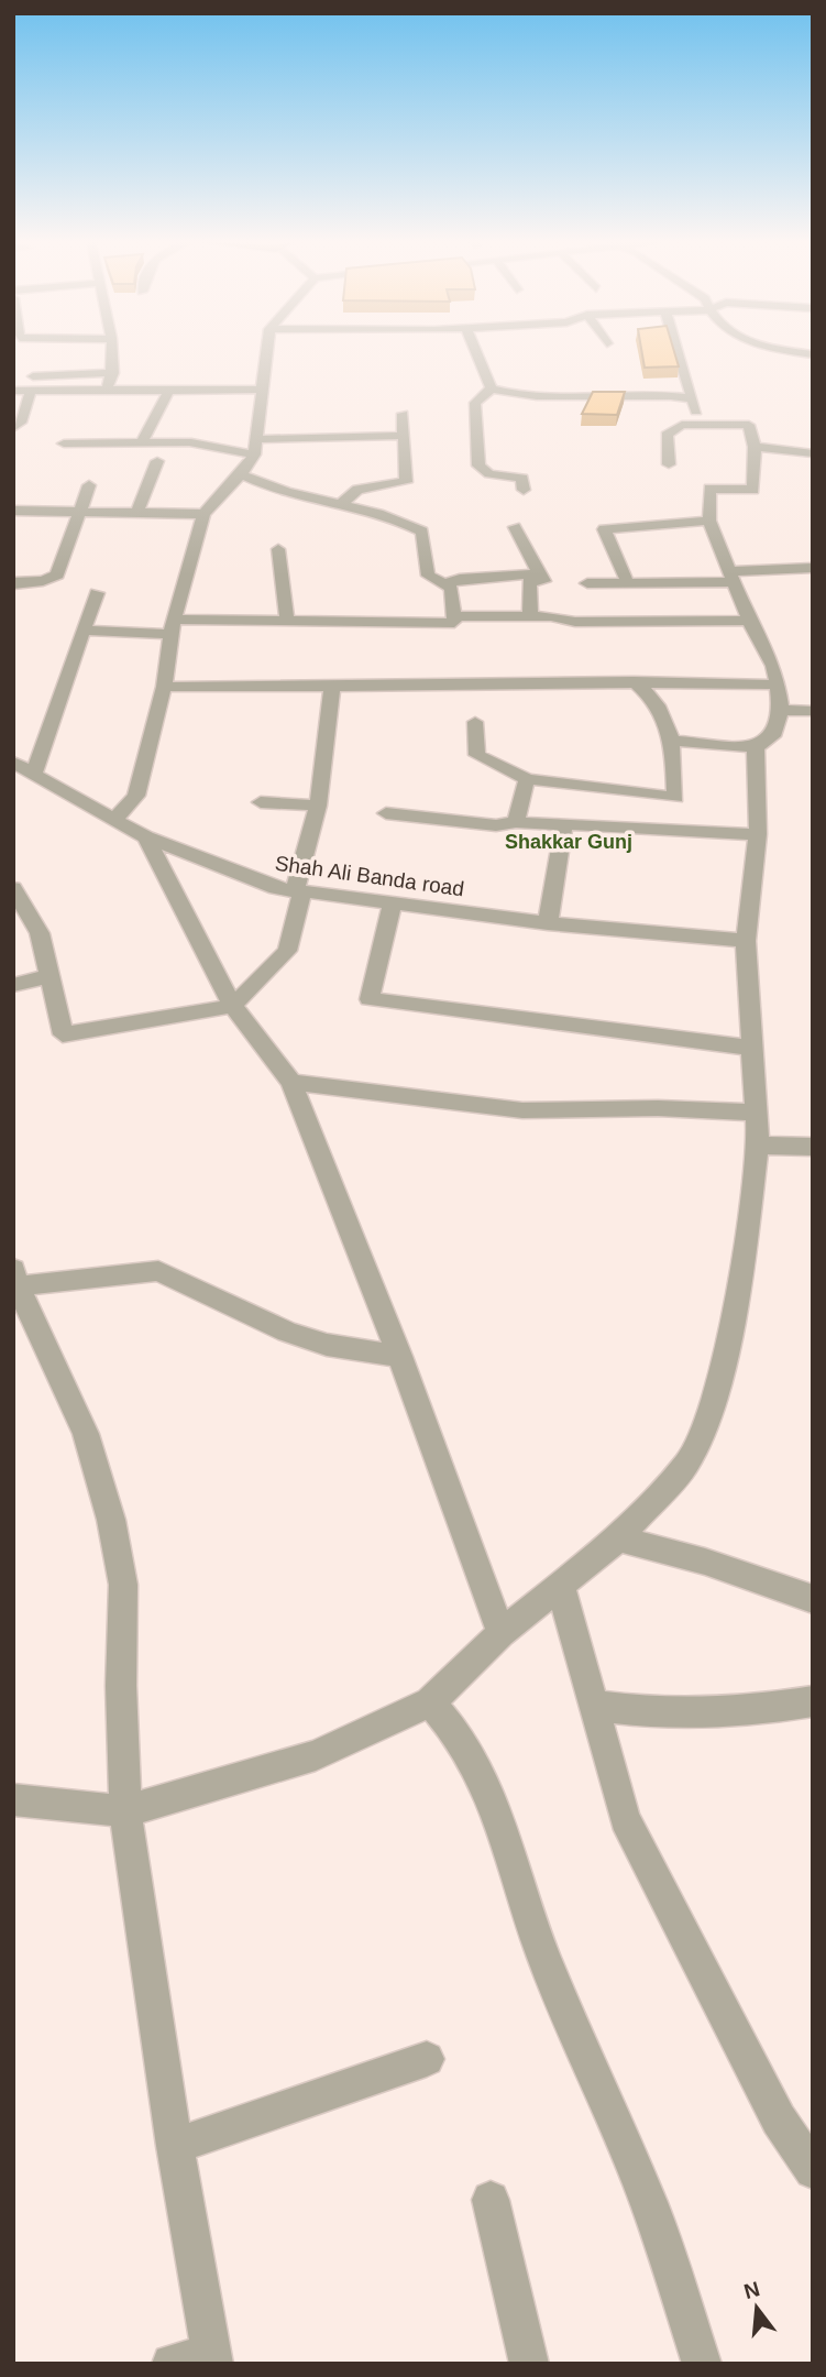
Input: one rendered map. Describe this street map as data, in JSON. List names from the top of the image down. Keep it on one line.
{"streets":{"street":["Shah Ali Banda road"]},"districts":["Shakkar Gunj"],"north":"top"}
